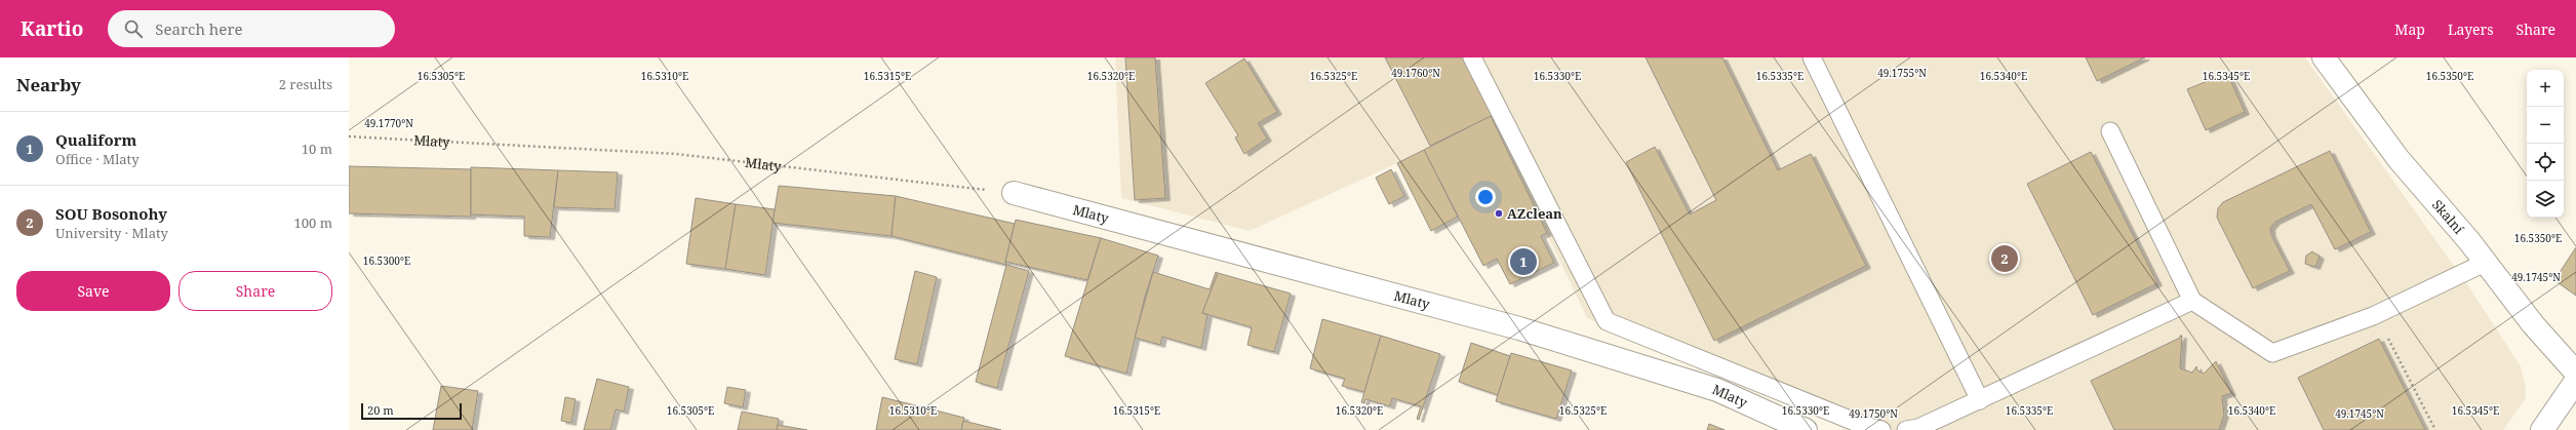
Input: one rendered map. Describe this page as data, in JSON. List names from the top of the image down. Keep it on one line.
{"streets":{"street":["Mlaty","Skalní"]},"places":["AZclean"],"scale_bar":"20 m","page":{"header":"Kartio","search":"Search here","nav":["Map","Layers","Share"],"heading":["Nearby","2 results"],"map_buttons":["+","−"],"list":[{"mark":"1","name":"Qualiform","note":"Office · Mlaty","value":"10 m"},{"mark":"2","name":"SOU Bosonohy","note":"University · Mlaty","value":"100 m"}],"pins":["2","1"],"buttons":["Save","Share"],"scale":"20 m"},"coordinates":["49.1760°N","49.1755°N","16.5325°E","16.5340°E","16.5305°E","16.5310°E","16.5315°E","16.5320°E","16.5330°E","16.5335°E","16.5345°E","16.5350°E","49.1770°N","16.5300°E","49.1745°N","49.1750°N"]}
